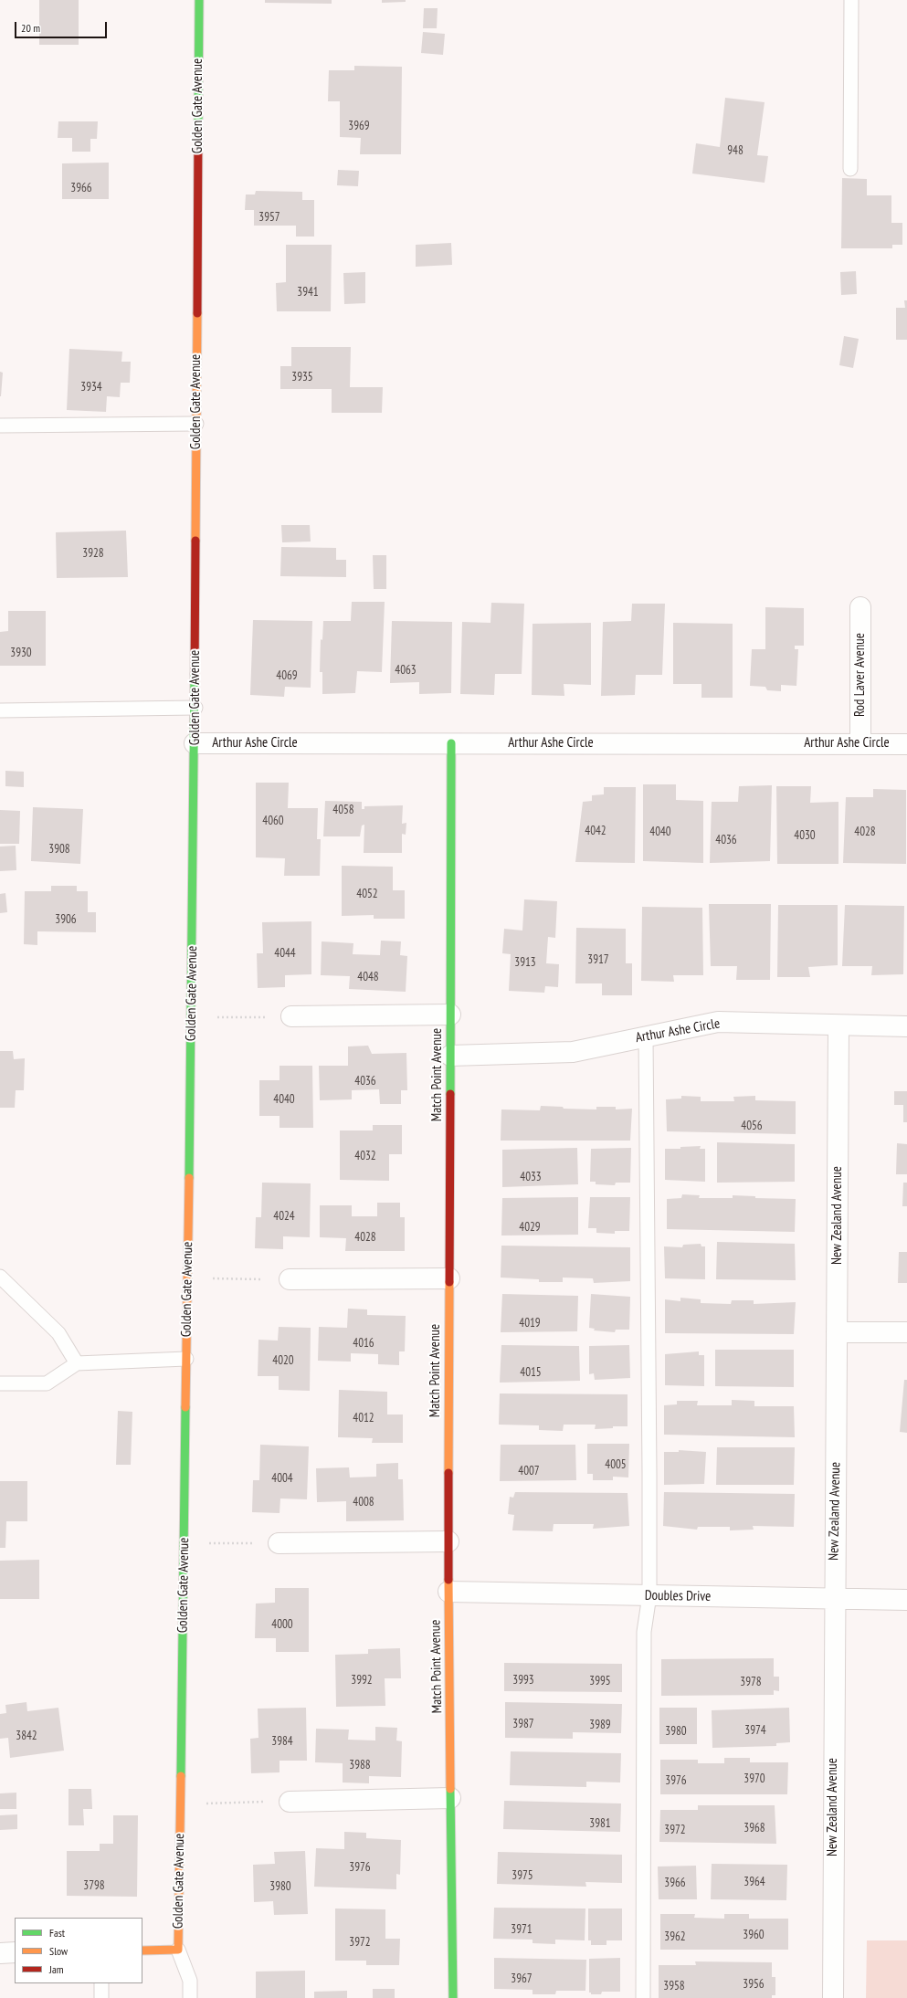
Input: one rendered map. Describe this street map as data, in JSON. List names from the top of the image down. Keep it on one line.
{"streets":{"street":["Golden Gate Avenue","Rod Laver Avenue","Arthur Ashe Circle","Match Point Avenue","New Zealand Avenue","Doubles Drive"]},"crossings":[["Golden Gate Avenue","Arthur Ashe Circle"],["Rod Laver Avenue","Arthur Ashe Circle"],["Arthur Ashe Circle","Match Point Avenue"],["Arthur Ashe Circle","New Zealand Avenue"],["Match Point Avenue","Doubles Drive"],["New Zealand Avenue","Doubles Drive"]],"house_numbers":["3969","948","3966","3957","3941","3935","3934","3928","3930","4063","4069","4058","4060","4042","4040","4028","4030","4036","3908","4052","3906","4044","3917","3913","4048","4036","4040","4056","4032","4033","4024","4029","4028","4019","4016","4020","4015","4012","4005","4007","4004","4008","4000","3992","3993","3995","3978","3987","3989","3974","3980","3842","3984","3988","3970","3976","3981","3968","3972","3976","3975","3964","3966","3798","3980","3971","3960","3962","3972","3967","3956","3958"],"legend":["Fast","Slow","Jam"],"scale_bar":"20 m"}
